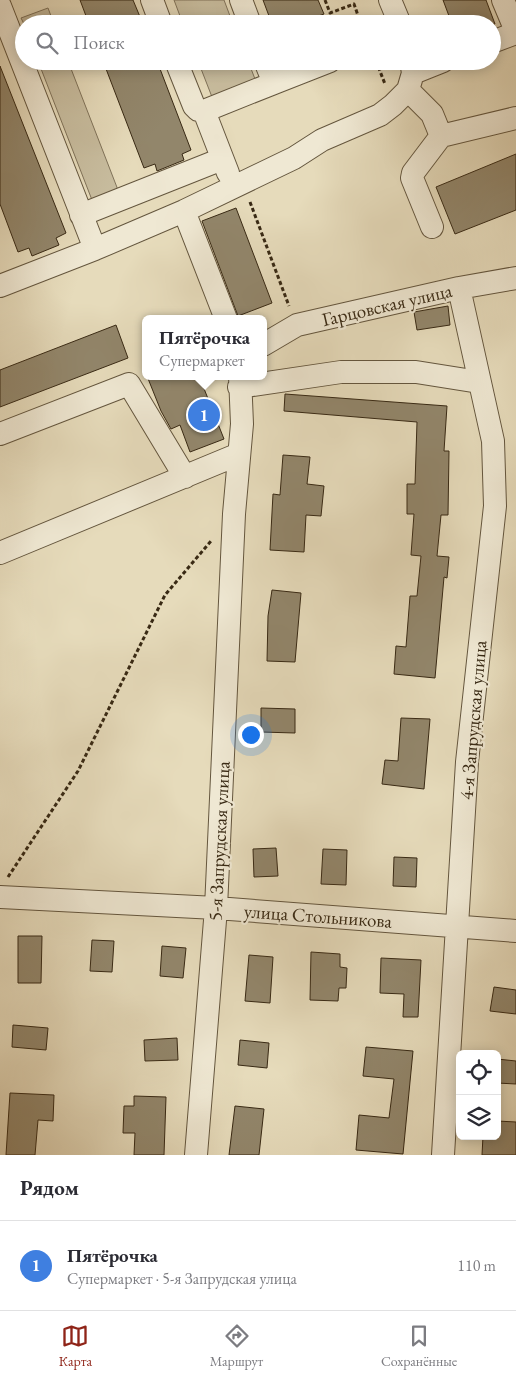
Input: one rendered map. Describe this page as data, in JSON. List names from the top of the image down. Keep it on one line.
{"streets":{"street":["Гарцовская улица","4-я Запрудская улица","5-я Запрудская улица","улица Стольникова"]},"crossings":[["Гарцовская улица","4-я Запрудская улица"],["4-я Запрудская улица","улица Стольникова"],["5-я Запрудская улица","улица Стольникова"]],"page":{"search":"Поиск","popup":["Пятёрочка","Супермаркет"],"pins":"1","heading":"Рядом","list":[{"mark":"1","name":"Пятёрочка","note":"Супермаркет · 5-я Запрудская улица","value":"110 m"}],"nav":["Карта","Маршрут","Сохранённые"]}}
